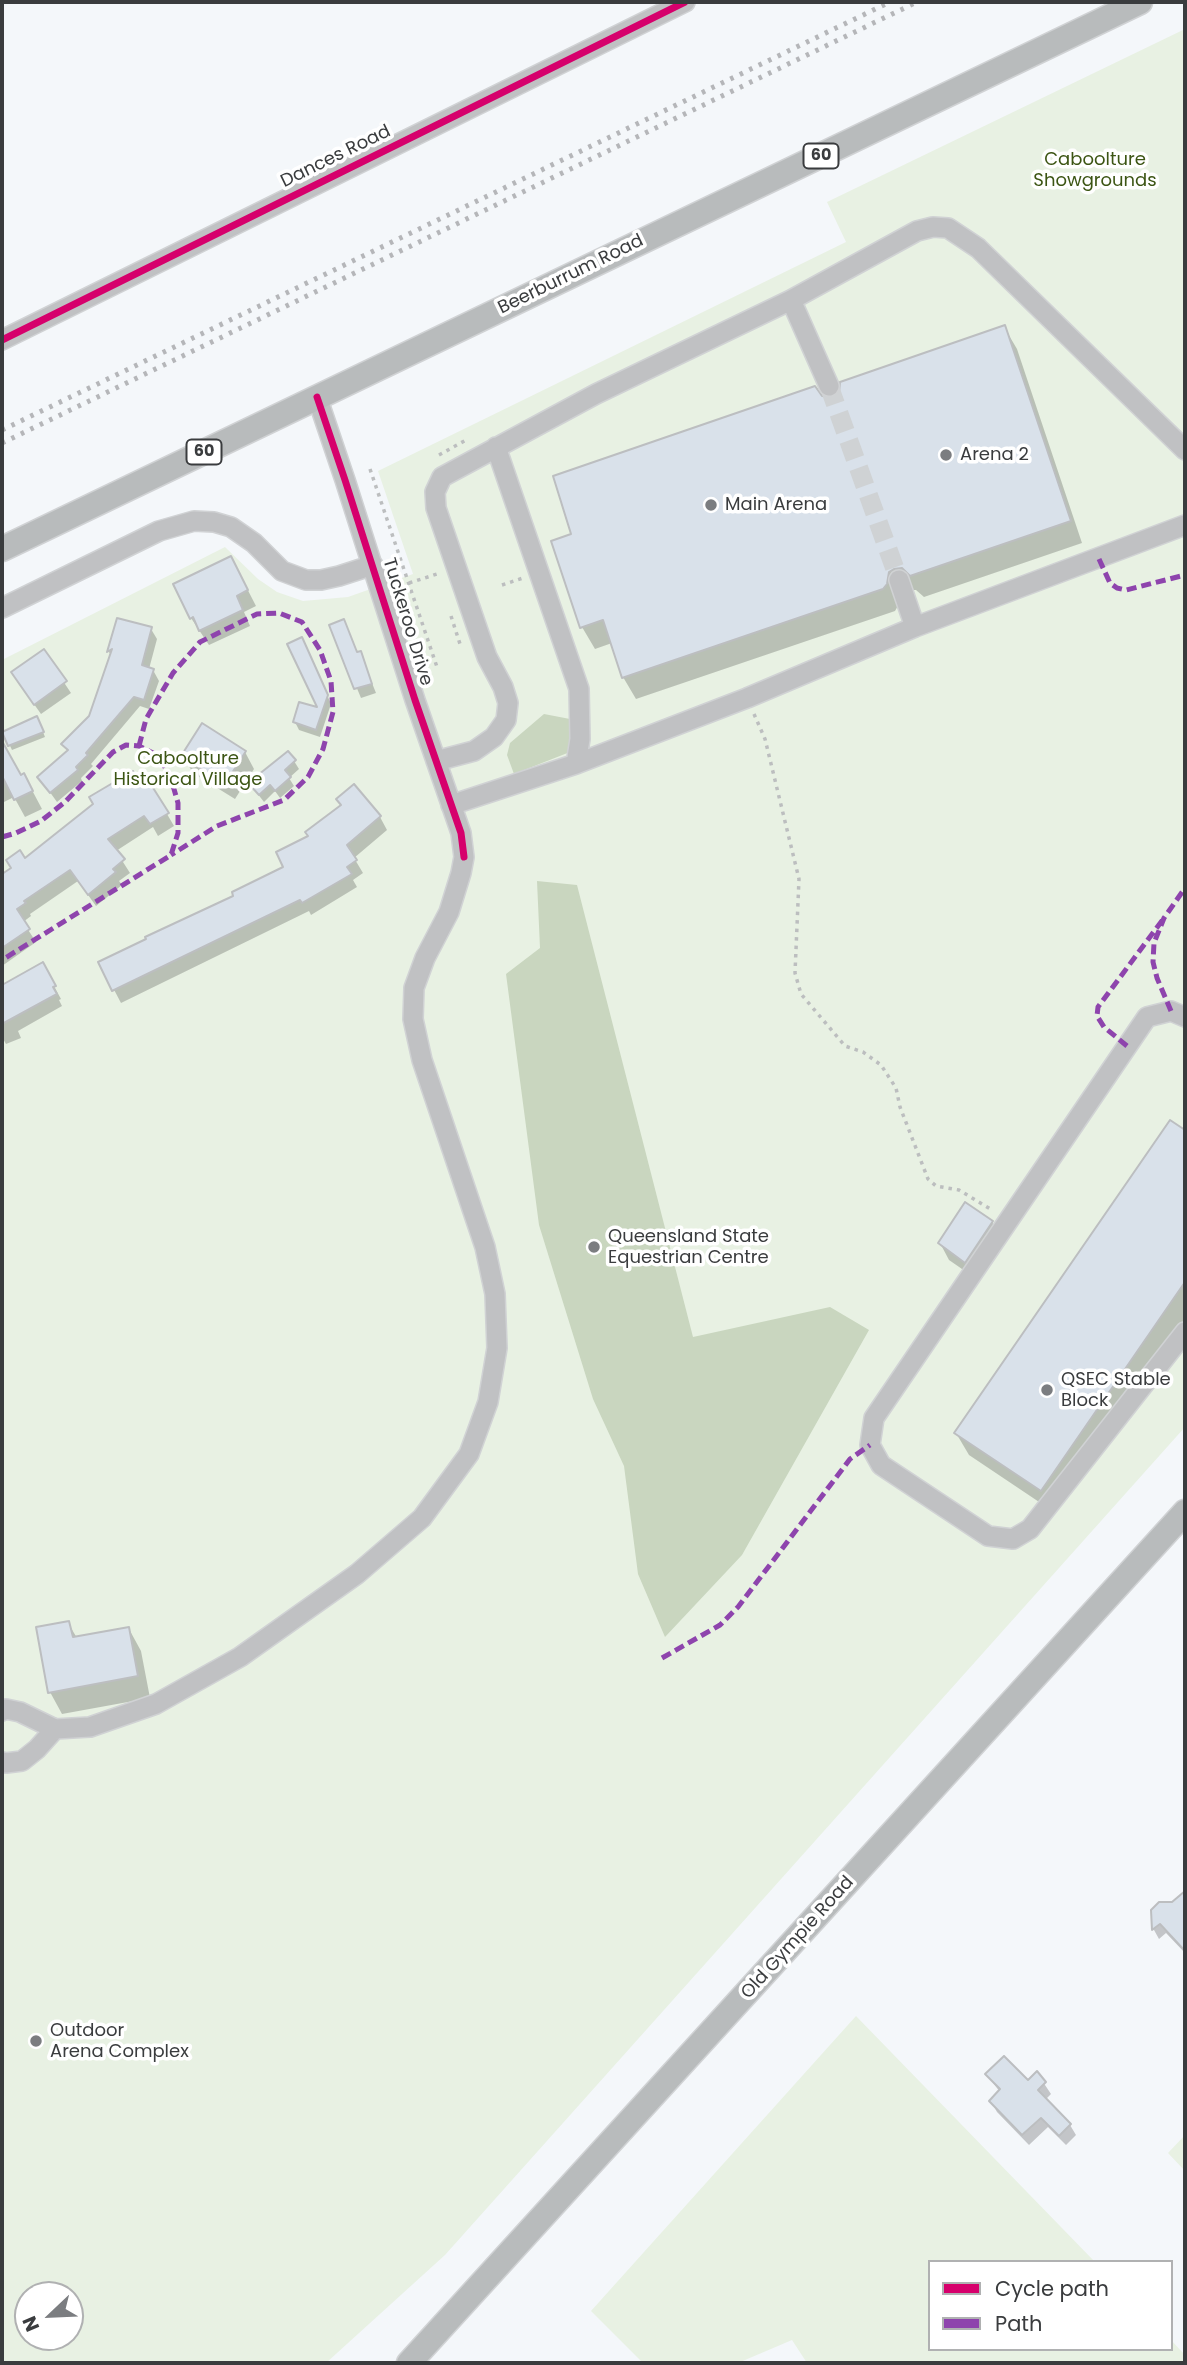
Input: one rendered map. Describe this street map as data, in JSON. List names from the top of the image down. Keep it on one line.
{"streets":{"main road":["60","Beerburrum Road","Old Gympie Road"],"street":["Dances Road","Tuckeroo Drive"]},"crossings":[["Beerburrum Road","Tuckeroo Drive"]],"parks":["Caboolture Showgrounds","Caboolture Historical Village"],"places":["Arena 2","Main Arena","Queensland State Equestrian Centre","QSEC Stable Block","Outdoor Arena Complex"],"legend":["Cycle path","Path"],"north":"bottom left"}
